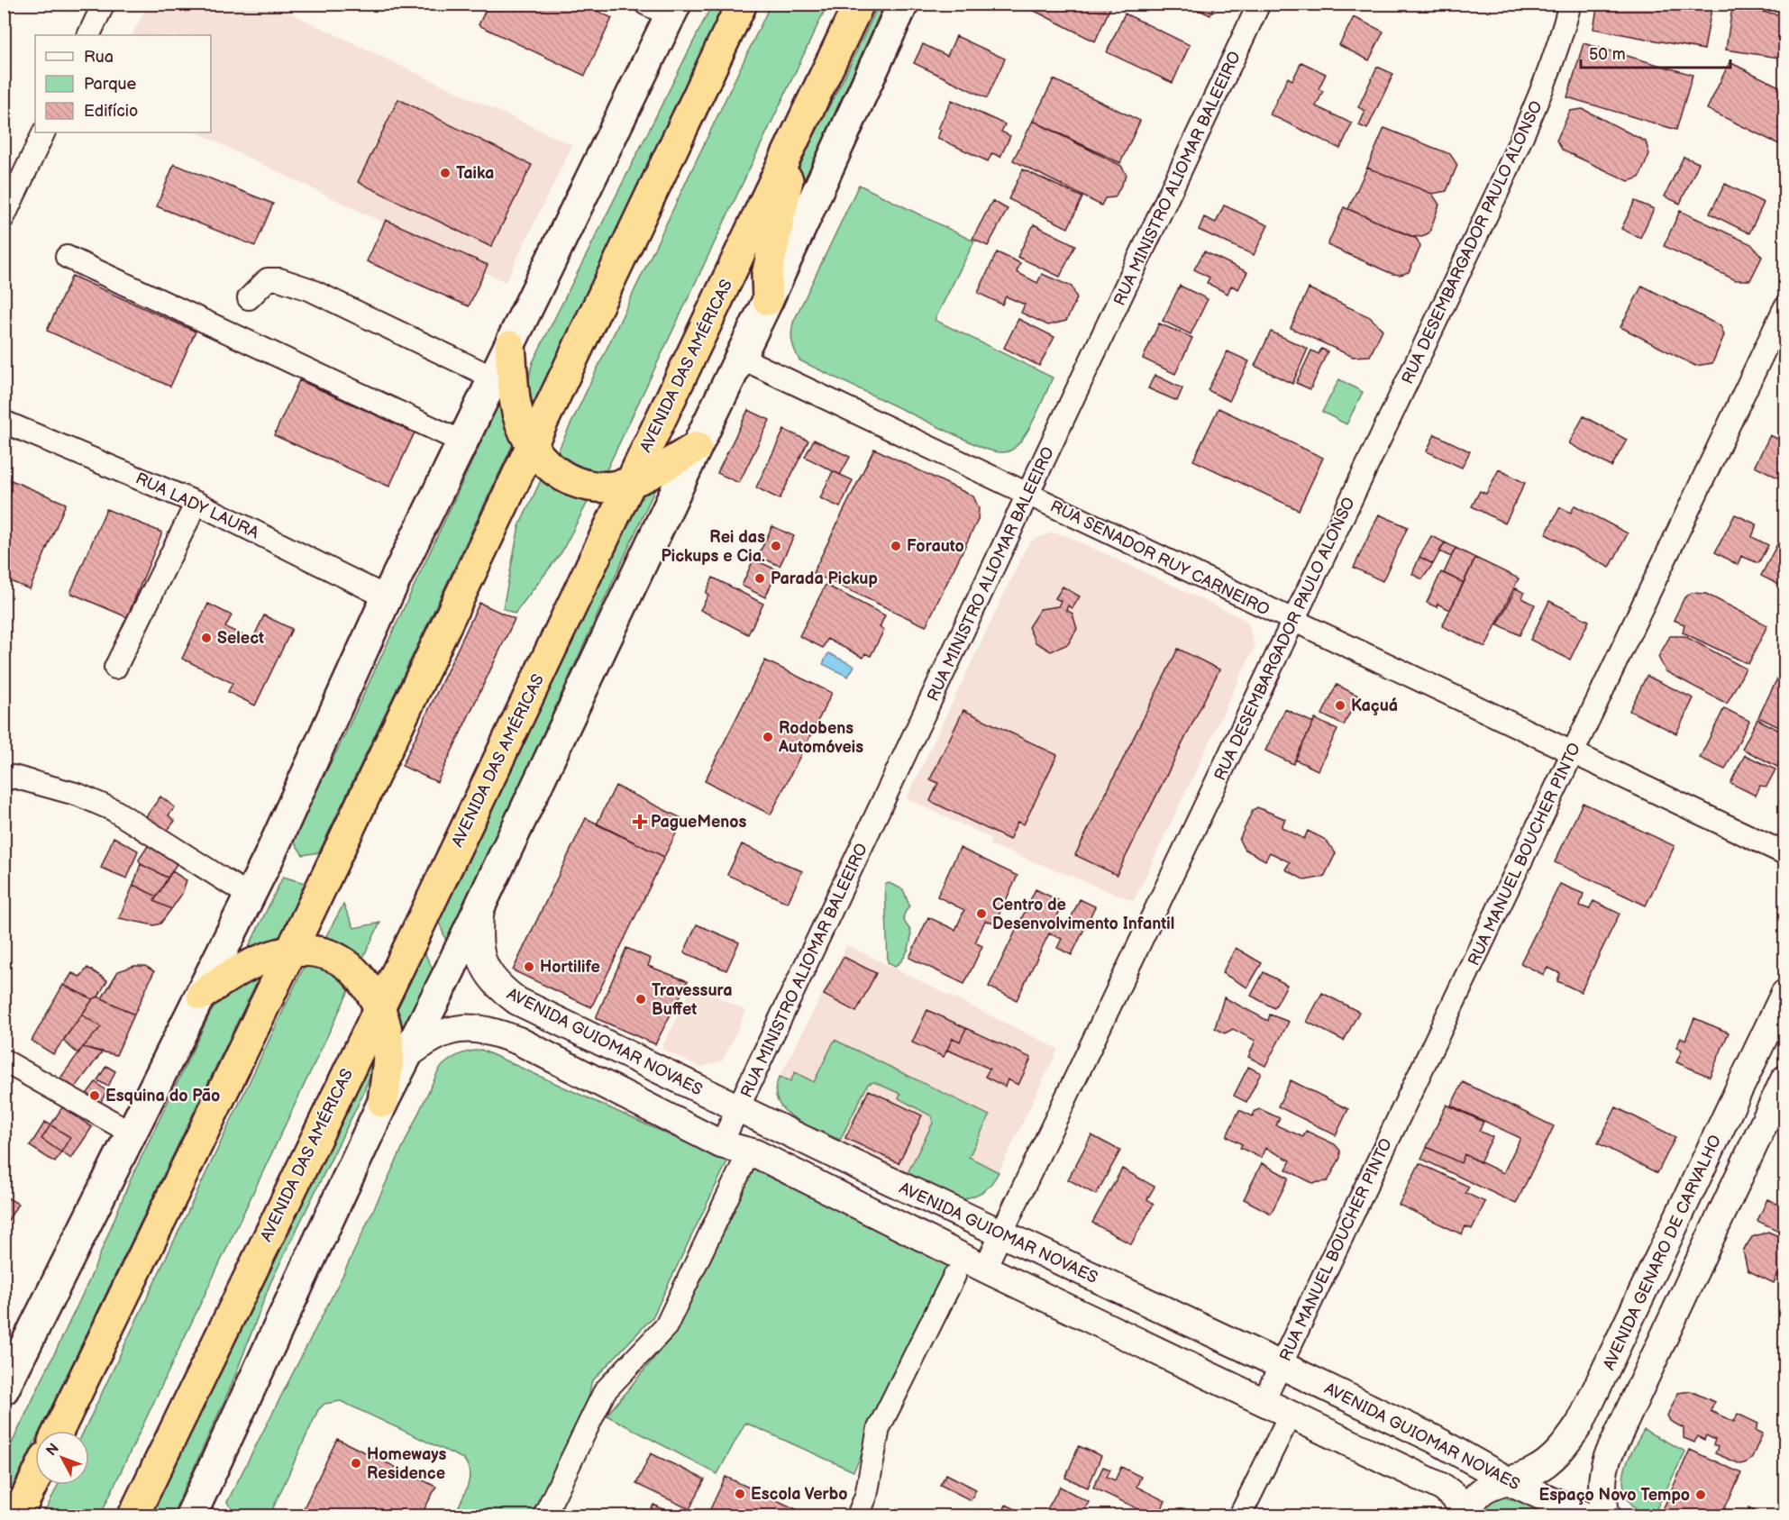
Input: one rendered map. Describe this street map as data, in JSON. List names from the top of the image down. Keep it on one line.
{"streets":{"highway":["AVENIDA DAS AMÉRICAS"],"street":["RUA MINISTRO ALIOMAR BALEEIRO","RUA DESEMBARGADOR PAULO ALONSO","RUA LADY LAURA","RUA SENADOR RUY CARNEIRO","RUA MANUEL BOUCHER PINTO","AVENIDA GUIOMAR NOVAES","AVENIDA GENARO DE CARVALHO"]},"crossings":[["RUA MINISTRO ALIOMAR BALEEIRO","RUA SENADOR RUY CARNEIRO"],["RUA MINISTRO ALIOMAR BALEEIRO","AVENIDA GUIOMAR NOVAES"],["RUA DESEMBARGADOR PAULO ALONSO","RUA SENADOR RUY CARNEIRO"],["RUA DESEMBARGADOR PAULO ALONSO","AVENIDA GUIOMAR NOVAES"],["RUA SENADOR RUY CARNEIRO","RUA MANUEL BOUCHER PINTO"],["RUA MANUEL BOUCHER PINTO","AVENIDA GUIOMAR NOVAES"],["AVENIDA GUIOMAR NOVAES","AVENIDA GENARO DE CARVALHO"]],"places":{"other":["Taika","Rei das Pickups e Cia.","Forauto","Parada Pickup","Select","Kaçuá","Rodobens Automóveis","Centro de Desenvolvimento Infantil","Hortilife","Travessura Buffet","Esquina do Pão","Homeways Residence","Escola Verbo","Espaço Novo Tempo"],"health":["PagueMenos"]},"legend":["Rua","Parque","Edifício"],"scale_bar":"50 m","north":"top left"}
